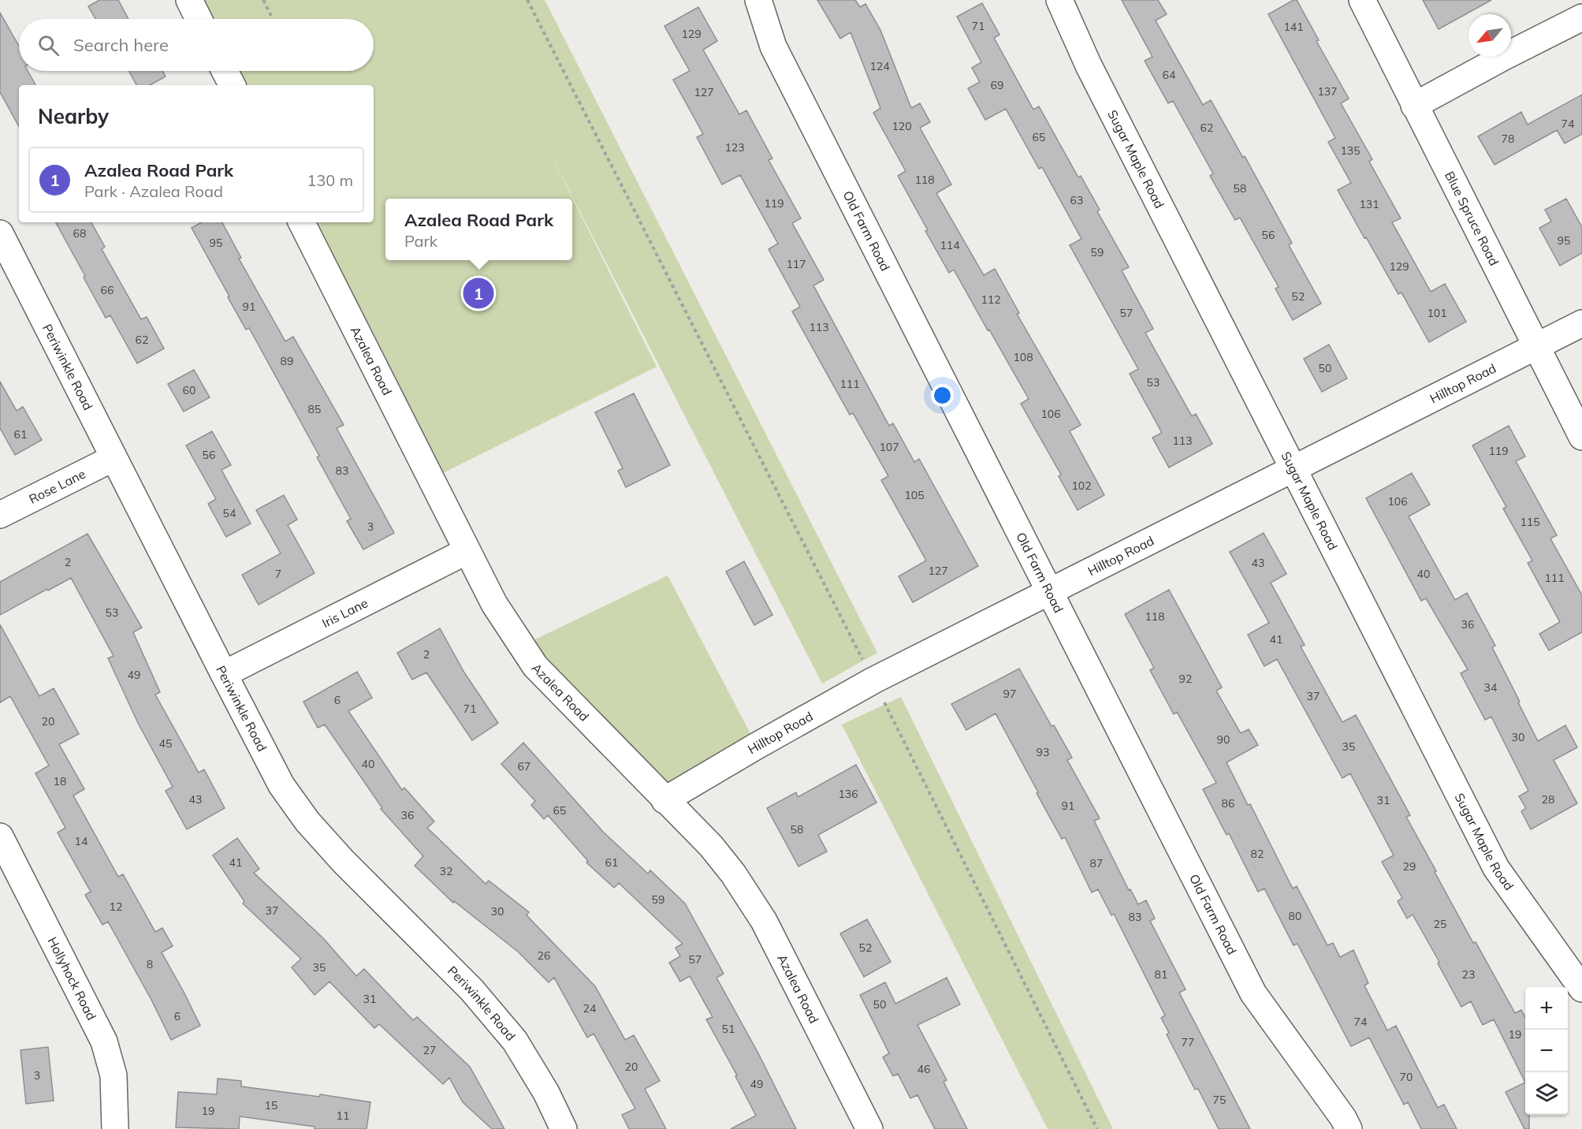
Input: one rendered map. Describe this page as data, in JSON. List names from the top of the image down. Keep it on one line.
{"streets":{"street":["Sugar Maple Road","Blue Spruce Road","Old Farm Road","Azalea Road","Periwinkle Road","Hilltop Road","Rose Lane","Iris Lane","Hollyhock Road"]},"crossings":[["Sugar Maple Road","Hilltop Road"],["Blue Spruce Road","Hilltop Road"],["Old Farm Road","Hilltop Road"],["Azalea Road","Hilltop Road"],["Azalea Road","Iris Lane"],["Periwinkle Road","Rose Lane"],["Periwinkle Road","Iris Lane"]],"house_numbers":["71","141","129","124","64","69","137","127","74","120","62","65","78","123","135","118","58","63","119","131","68","56","95","95","114","59","117","129","66","52","112","91","57","101","113","62","108","89","50","53","111","60","85","106","61","113","107","119","56","83","102","105","106","54","115","3","2","43","127","7","40","111","53","118","36","41","2","49","92","34","97","37","6","71","20","30","90","45","35","93","40","67","18","136","43","28","31","86","91","65","36","58","14","82","41","61","87","29","32","59","12","37","30","80","83","25","52","26","57","8","35","81","23","31","50","24","6","74","51","19","77","27","20","46","3","70","49","75","15","19","11"],"north":"bottom left","page":{"search":"Search here","heading":"Nearby","list":[{"mark":"1","name":"Azalea Road Park","note":"Park · Azalea Road","value":"130 m"}],"popup":["Azalea Road Park","Park"],"pins":"1","map_buttons":["+","−"]}}
